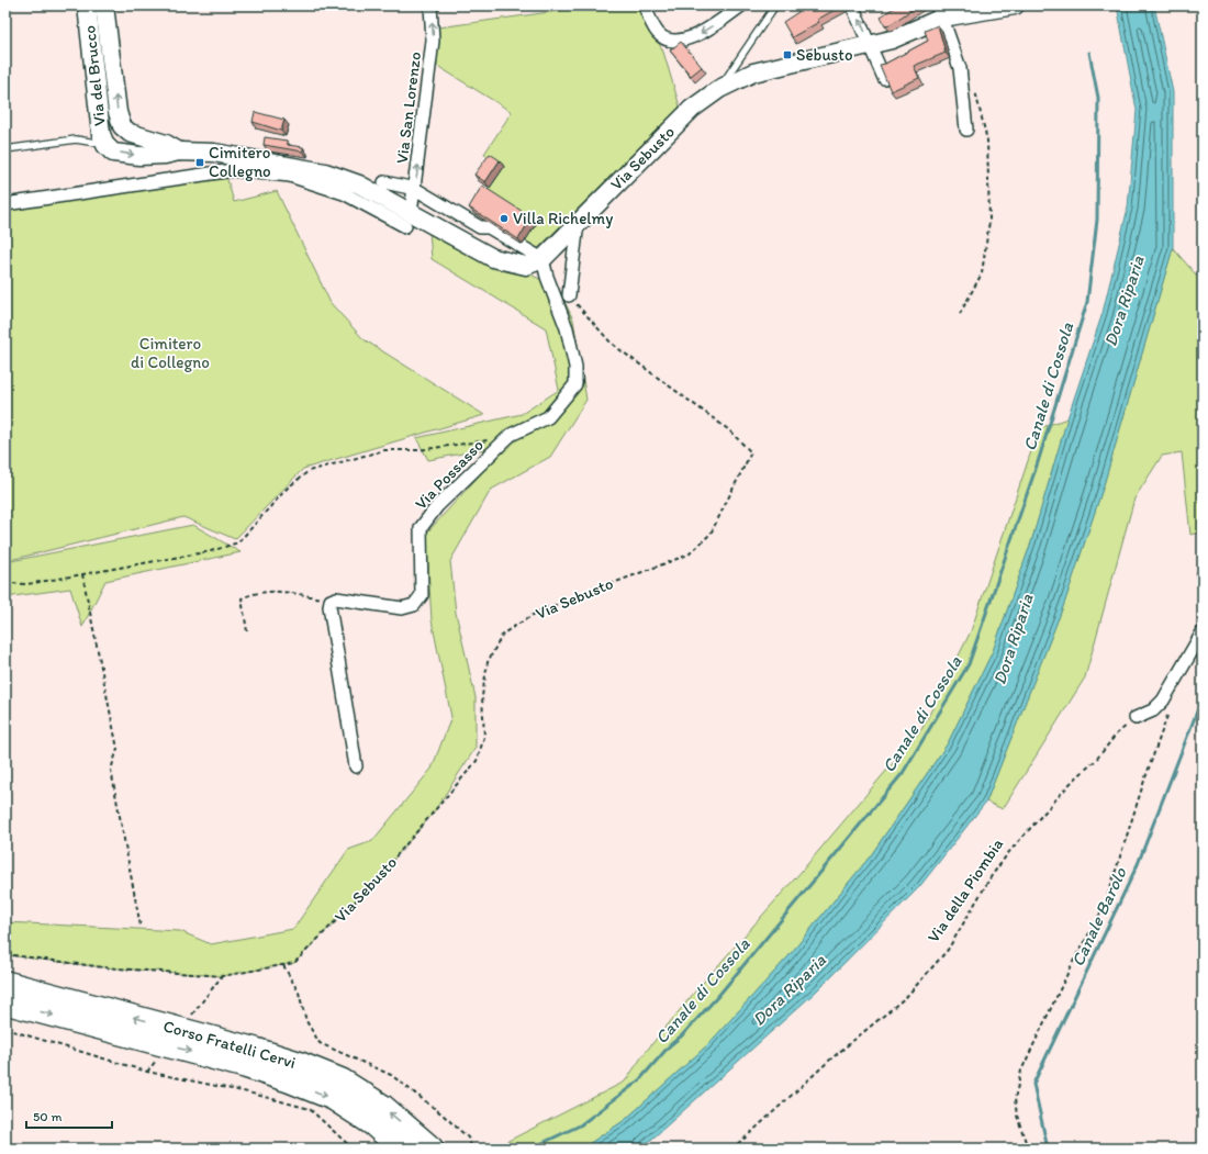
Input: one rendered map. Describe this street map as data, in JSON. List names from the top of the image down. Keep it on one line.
{"streets":{"highway":["Corso Fratelli Cervi"],"street":["Via del Brucco","Via San Lorenzo","Via Sebusto","Via Possasso"],"path":["Via della Piombia"]},"crossings":[["Via Sebusto","Via Possasso"]],"one_way":["Via San Lorenzo"],"water":["Dora Riparia","Canale di Cossola","Canale Barolo"],"parks":["Cimitero di Collegno"],"places":{"transit":["Sebusto","Cimitero Collegno"],"other":["Villa Richelmy"]},"scale_bar":"50 m"}
